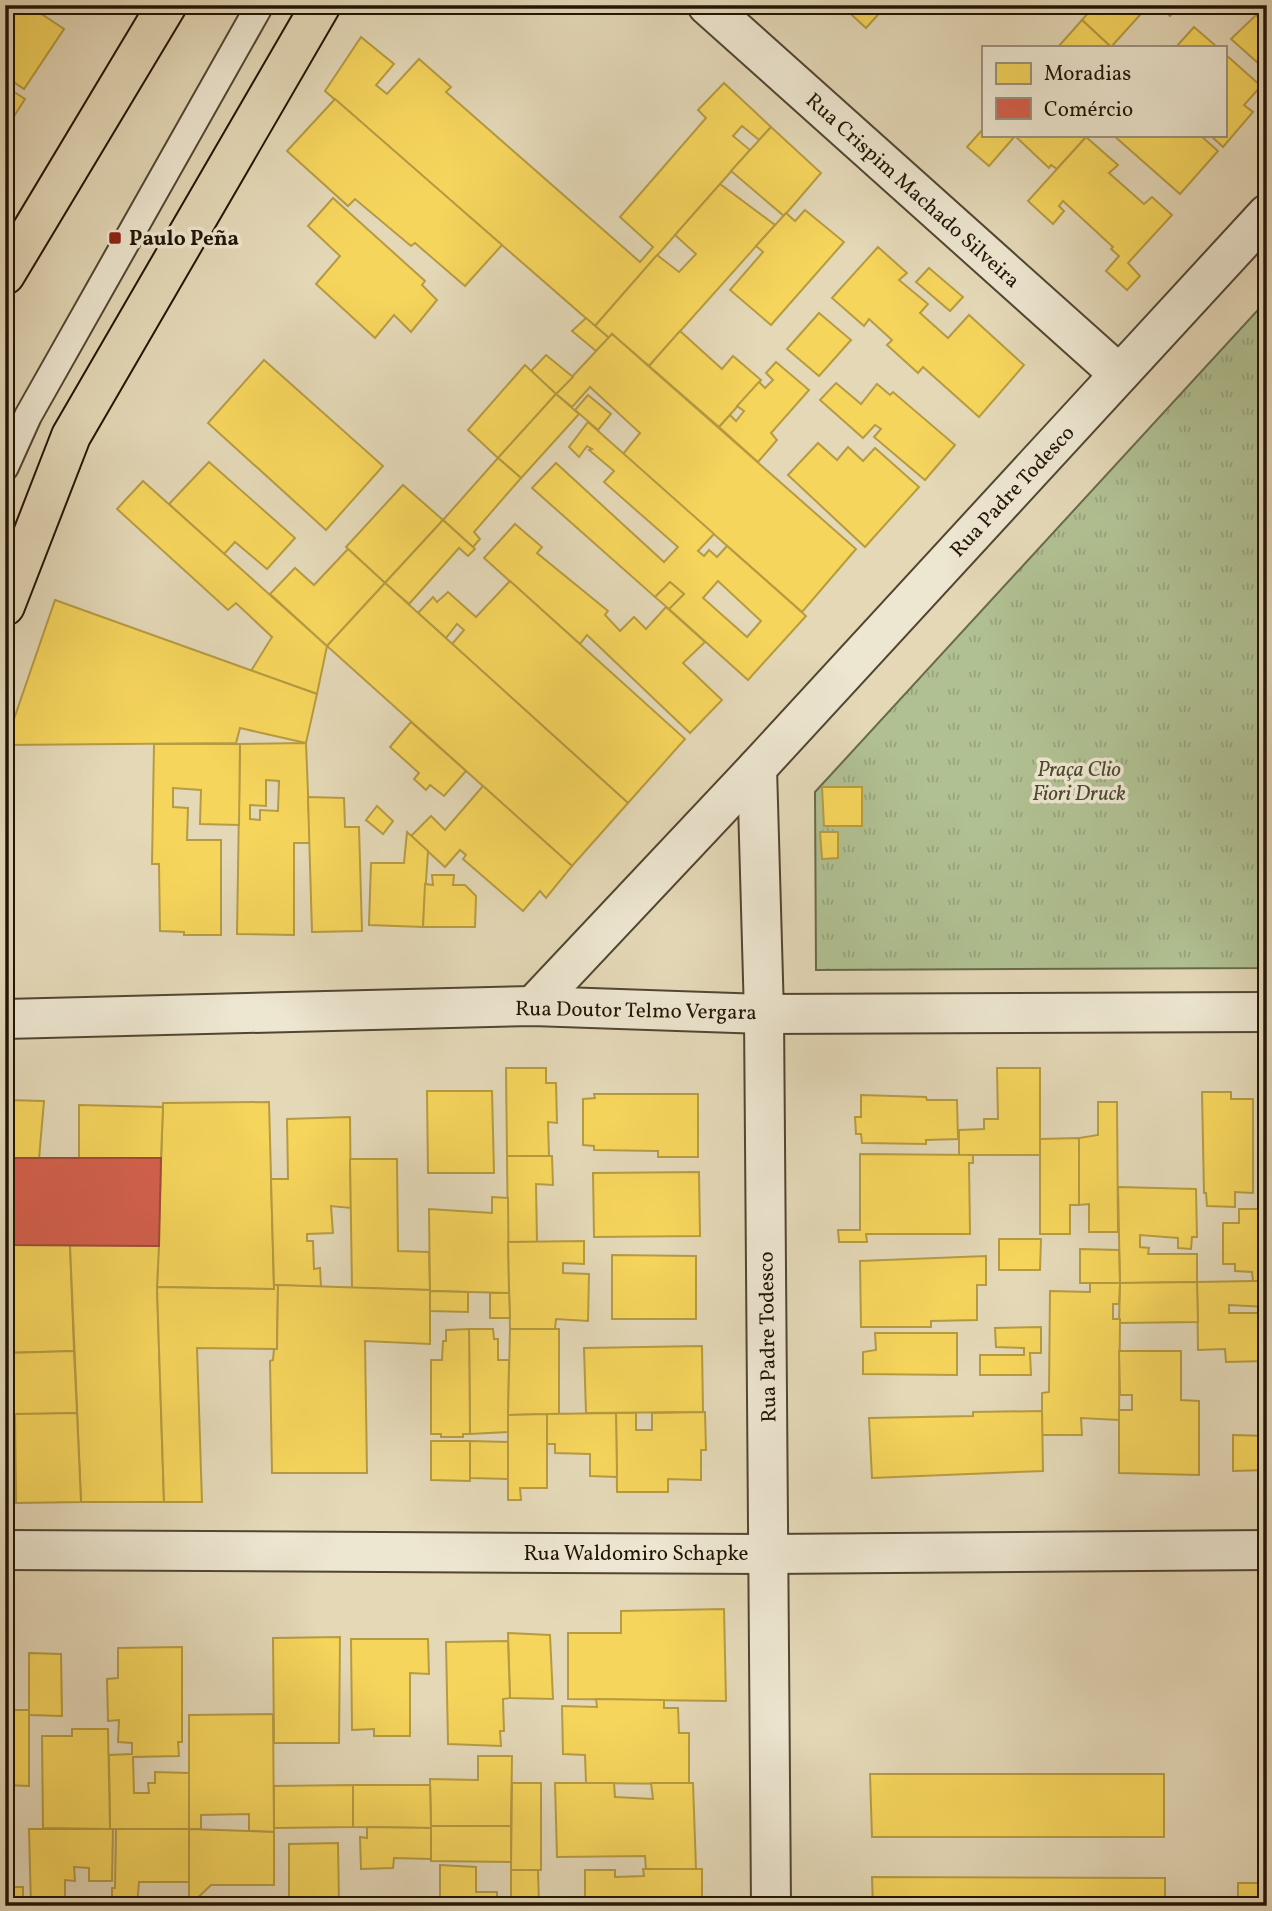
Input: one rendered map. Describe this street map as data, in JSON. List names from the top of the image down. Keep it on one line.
{"streets":{"street":["Rua Crispim Machado Silveira","Rua Padre Todesco","Rua Doutor Telmo Vergara","Rua Waldomiro Schapke"]},"crossings":[["Rua Crispim Machado Silveira","Rua Padre Todesco"],["Rua Padre Todesco","Rua Doutor Telmo Vergara"],["Rua Padre Todesco","Rua Waldomiro Schapke"]],"parks":["Praça Clio Fiori Druck"],"places":{"transit":["Paulo Peña"]},"legend":["Moradias","Comércio"]}
